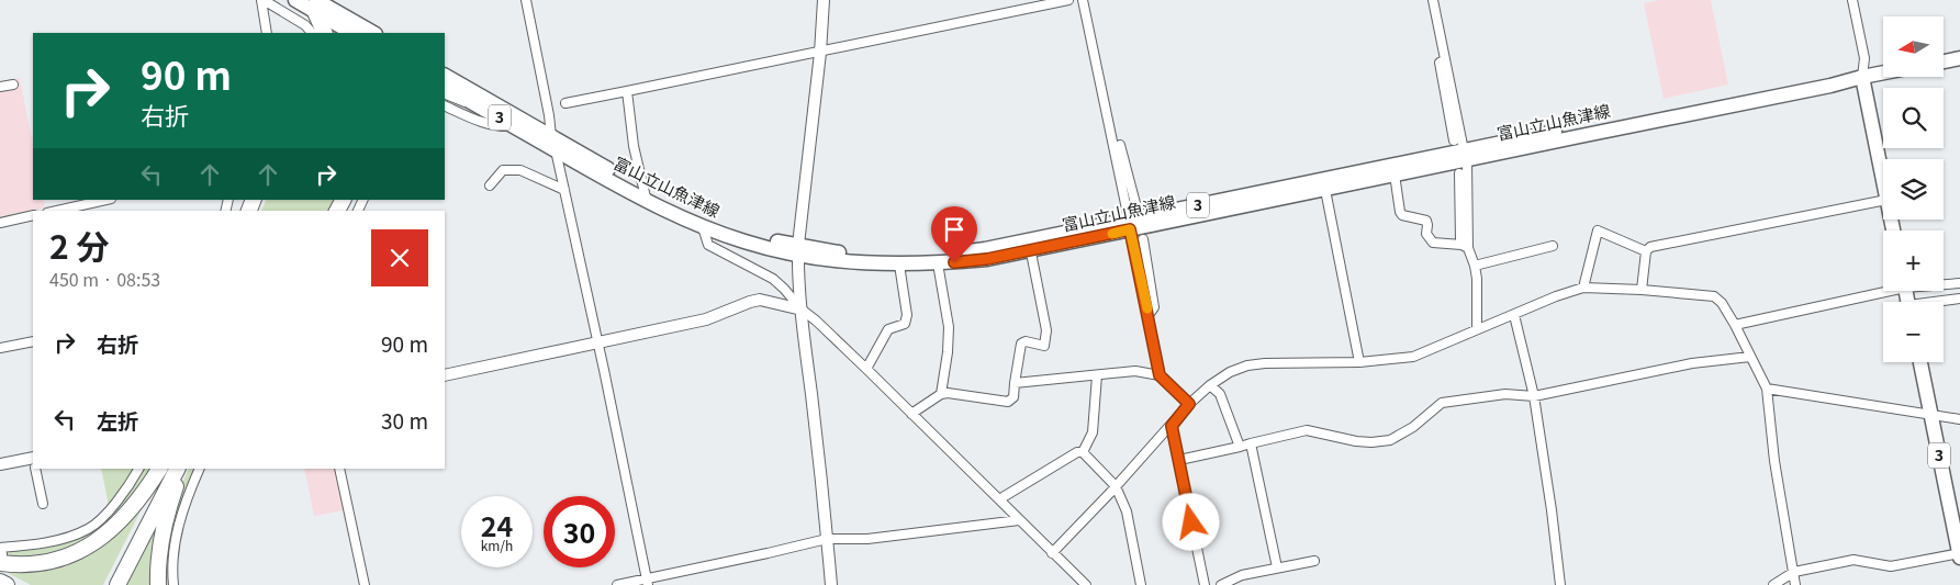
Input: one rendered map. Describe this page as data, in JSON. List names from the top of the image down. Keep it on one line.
{"streets":{"main road":["3","富山立山魚津線"]},"north":"left","page":{"map_buttons":["+","−"],"turn":["90 m","右折"],"heading":["2 分","450 m · 08:53"],"list":[{"name":"右折","value":"90 m"},{"name":"左折","value":"30 m"}],"speed":"24 km/h","limit":"30"}}
